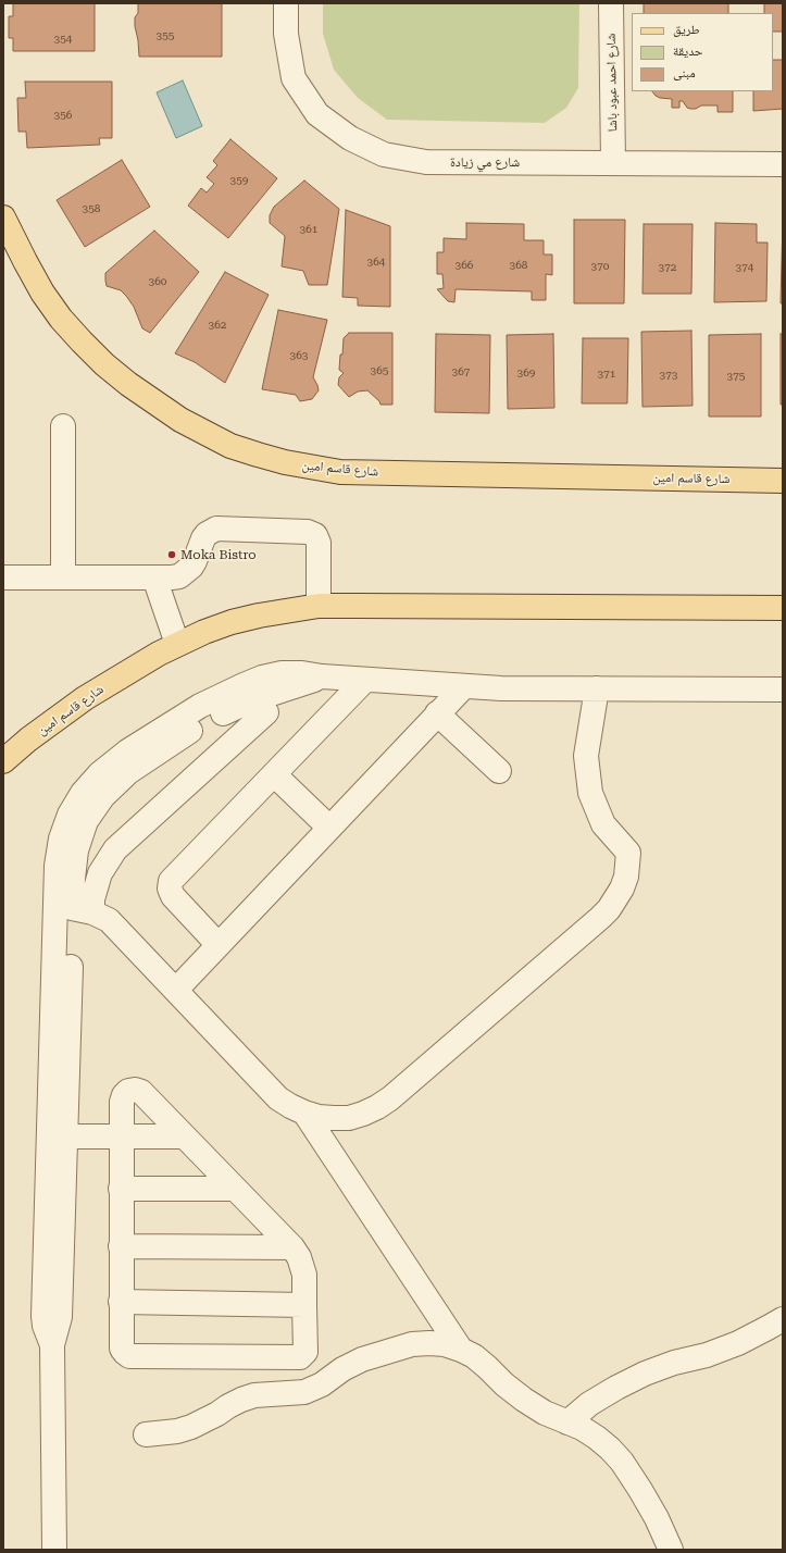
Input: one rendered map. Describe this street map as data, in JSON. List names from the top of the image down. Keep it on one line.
{"streets":{"main road":["شارع قاسم امين"],"street":["شارع احمد عبود باشا","شارع مي زيادة"]},"crossings":[["شارع احمد عبود باشا","شارع مي زيادة"]],"places":["Moka Bistro"],"house_numbers":["355","354","356","359","358","361","364","366","368","370","372","374","360","362","363","365","367","369","371","373","375"],"legend":["طريق","حديقة","مبنى"]}
